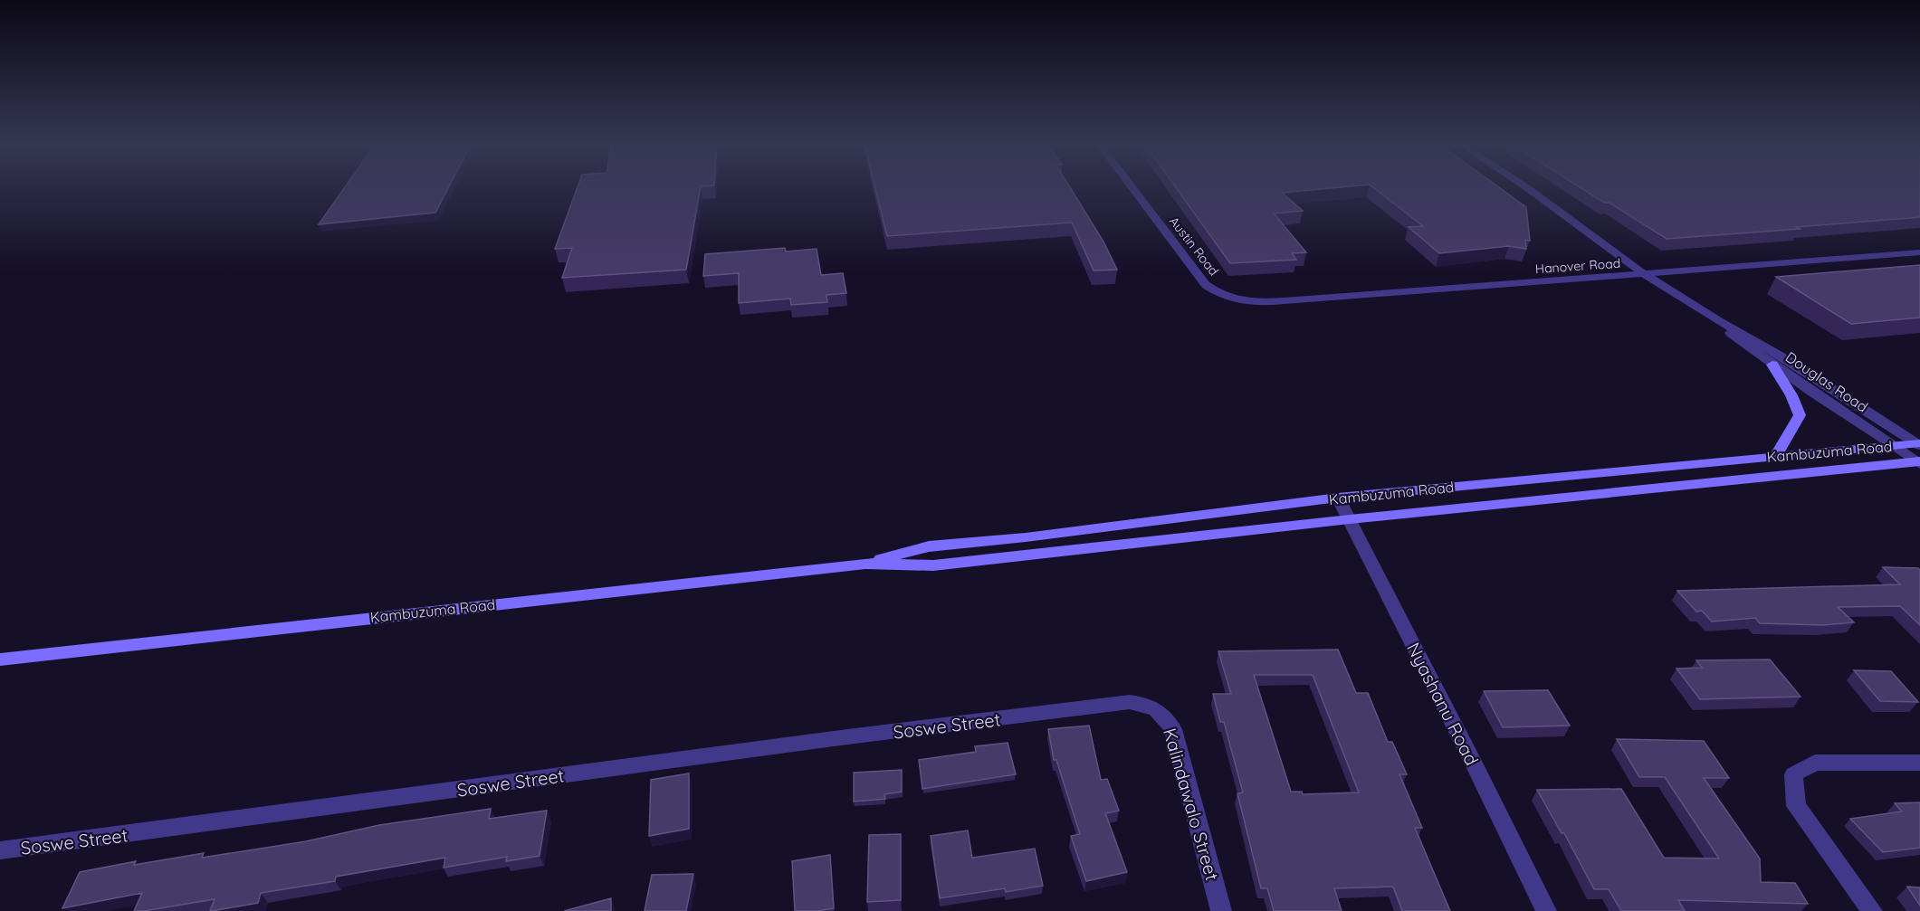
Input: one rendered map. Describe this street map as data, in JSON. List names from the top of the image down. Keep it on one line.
{"streets":{"main road":["Kambuzuma Road"],"street":["Austin Road","Hanover Road","Douglas Road","Nyashanu Road","Soswe Street","Kalindawalo Street"]},"crossings":[["Austin Road","Hanover Road"],["Hanover Road","Douglas Road"],["Douglas Road","Kambuzuma Road"],["Kambuzuma Road","Nyashanu Road"],["Soswe Street","Kalindawalo Street"]]}
